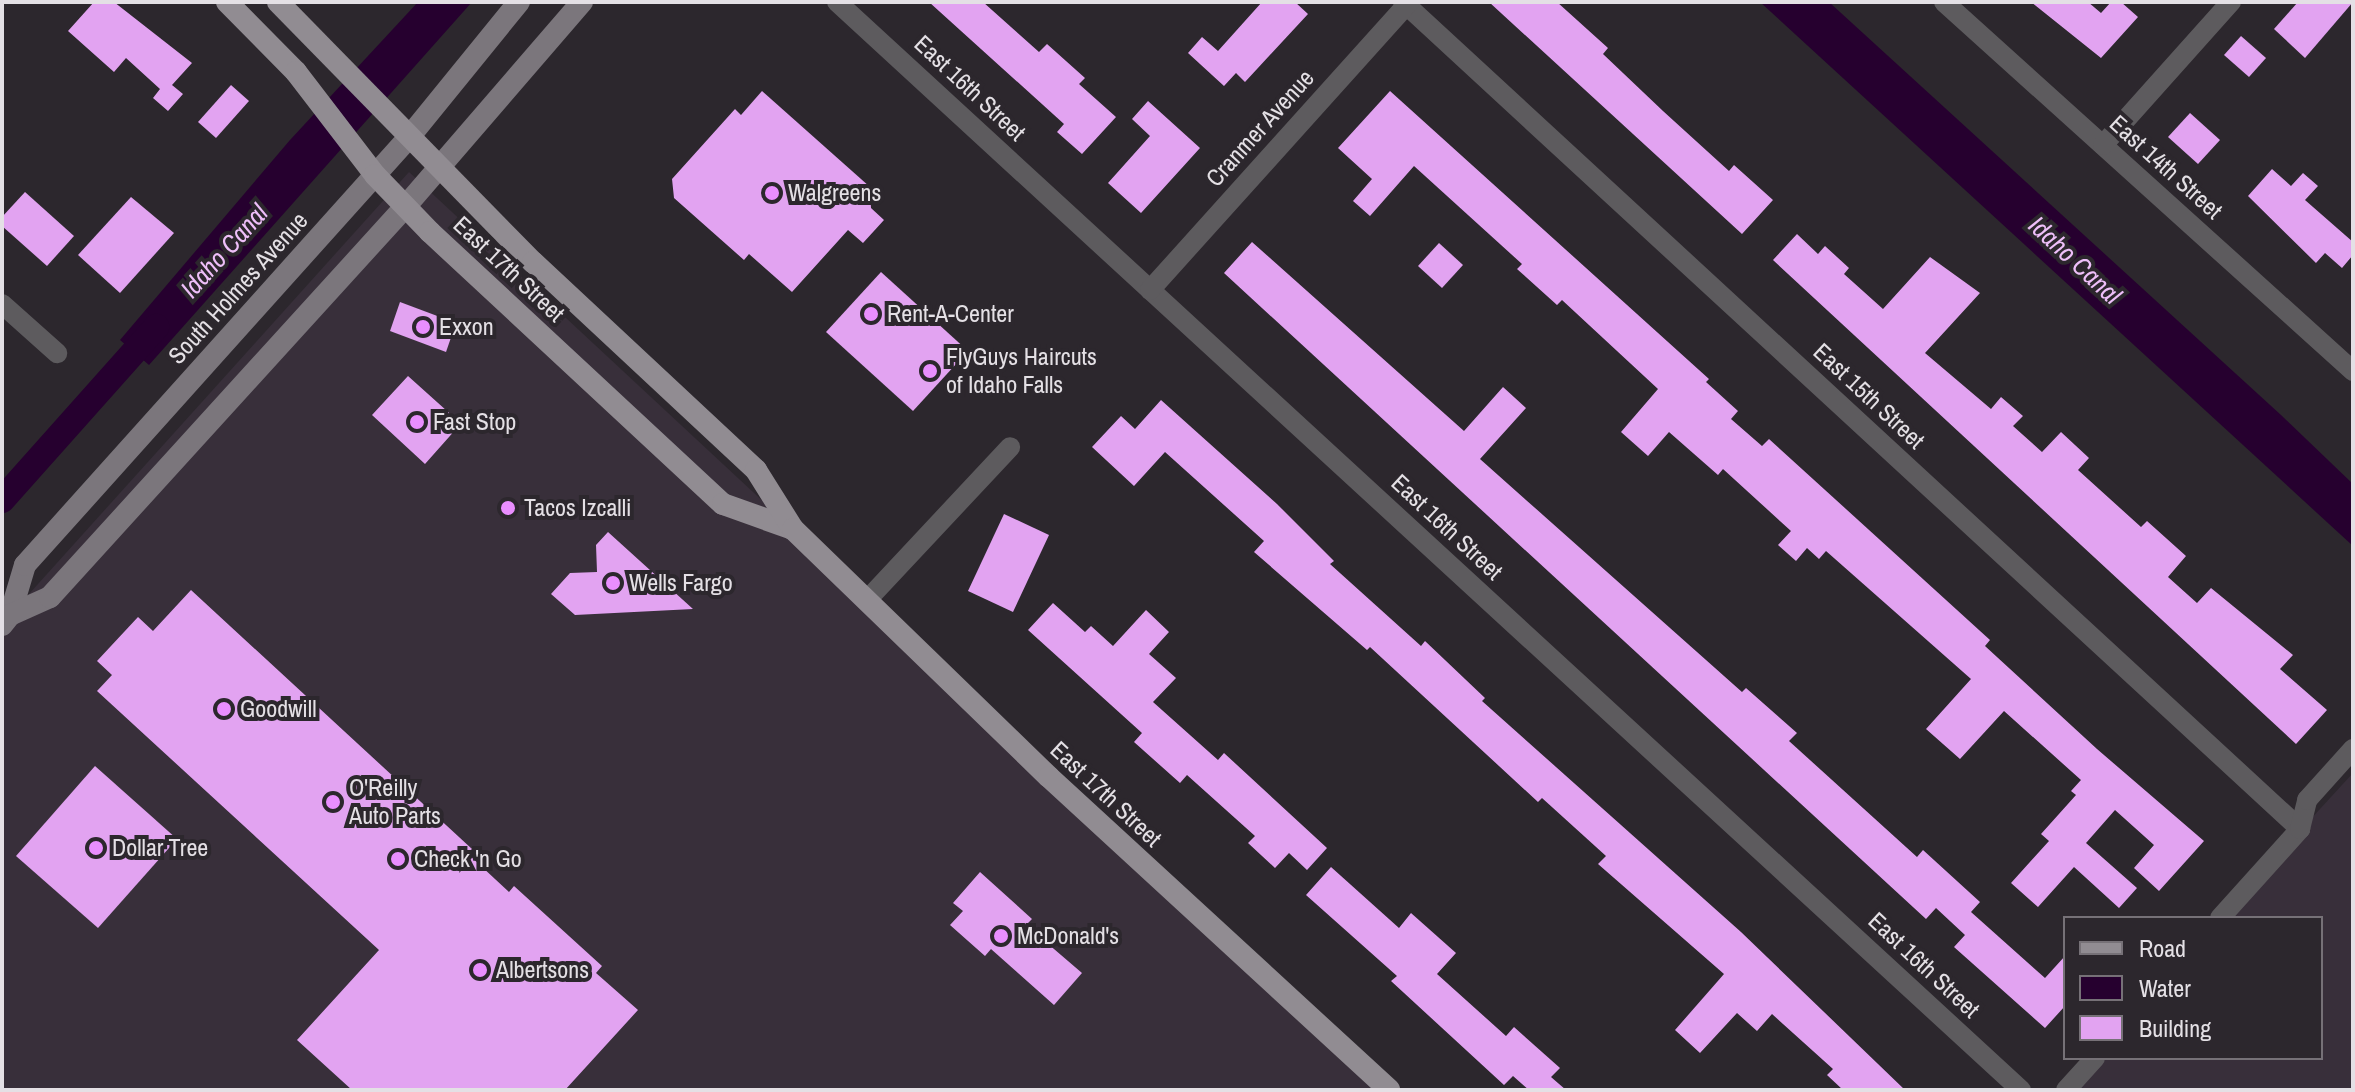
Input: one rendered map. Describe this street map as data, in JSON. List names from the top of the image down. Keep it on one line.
{"streets":{"main road":["East 17th Street","South Holmes Avenue"],"street":["East 16th Street","Cranmer Avenue","East 14th Street","East 15th Street"]},"crossings":[["East 16th Street","Cranmer Avenue"],["Cranmer Avenue","East 15th Street"],["East 17th Street","South Holmes Avenue"]],"water":["Idaho Canal"],"places":["Walgreens","Rent-A-Center","Exxon","FlyGuys Haircuts of Idaho Falls","Fast Stop","Tacos Izcalli","Wells Fargo","Goodwill","O'Reilly Auto Parts","Dollar Tree","Check 'n Go","McDonald's","Albertsons"],"legend":["Road","Water","Building"]}
